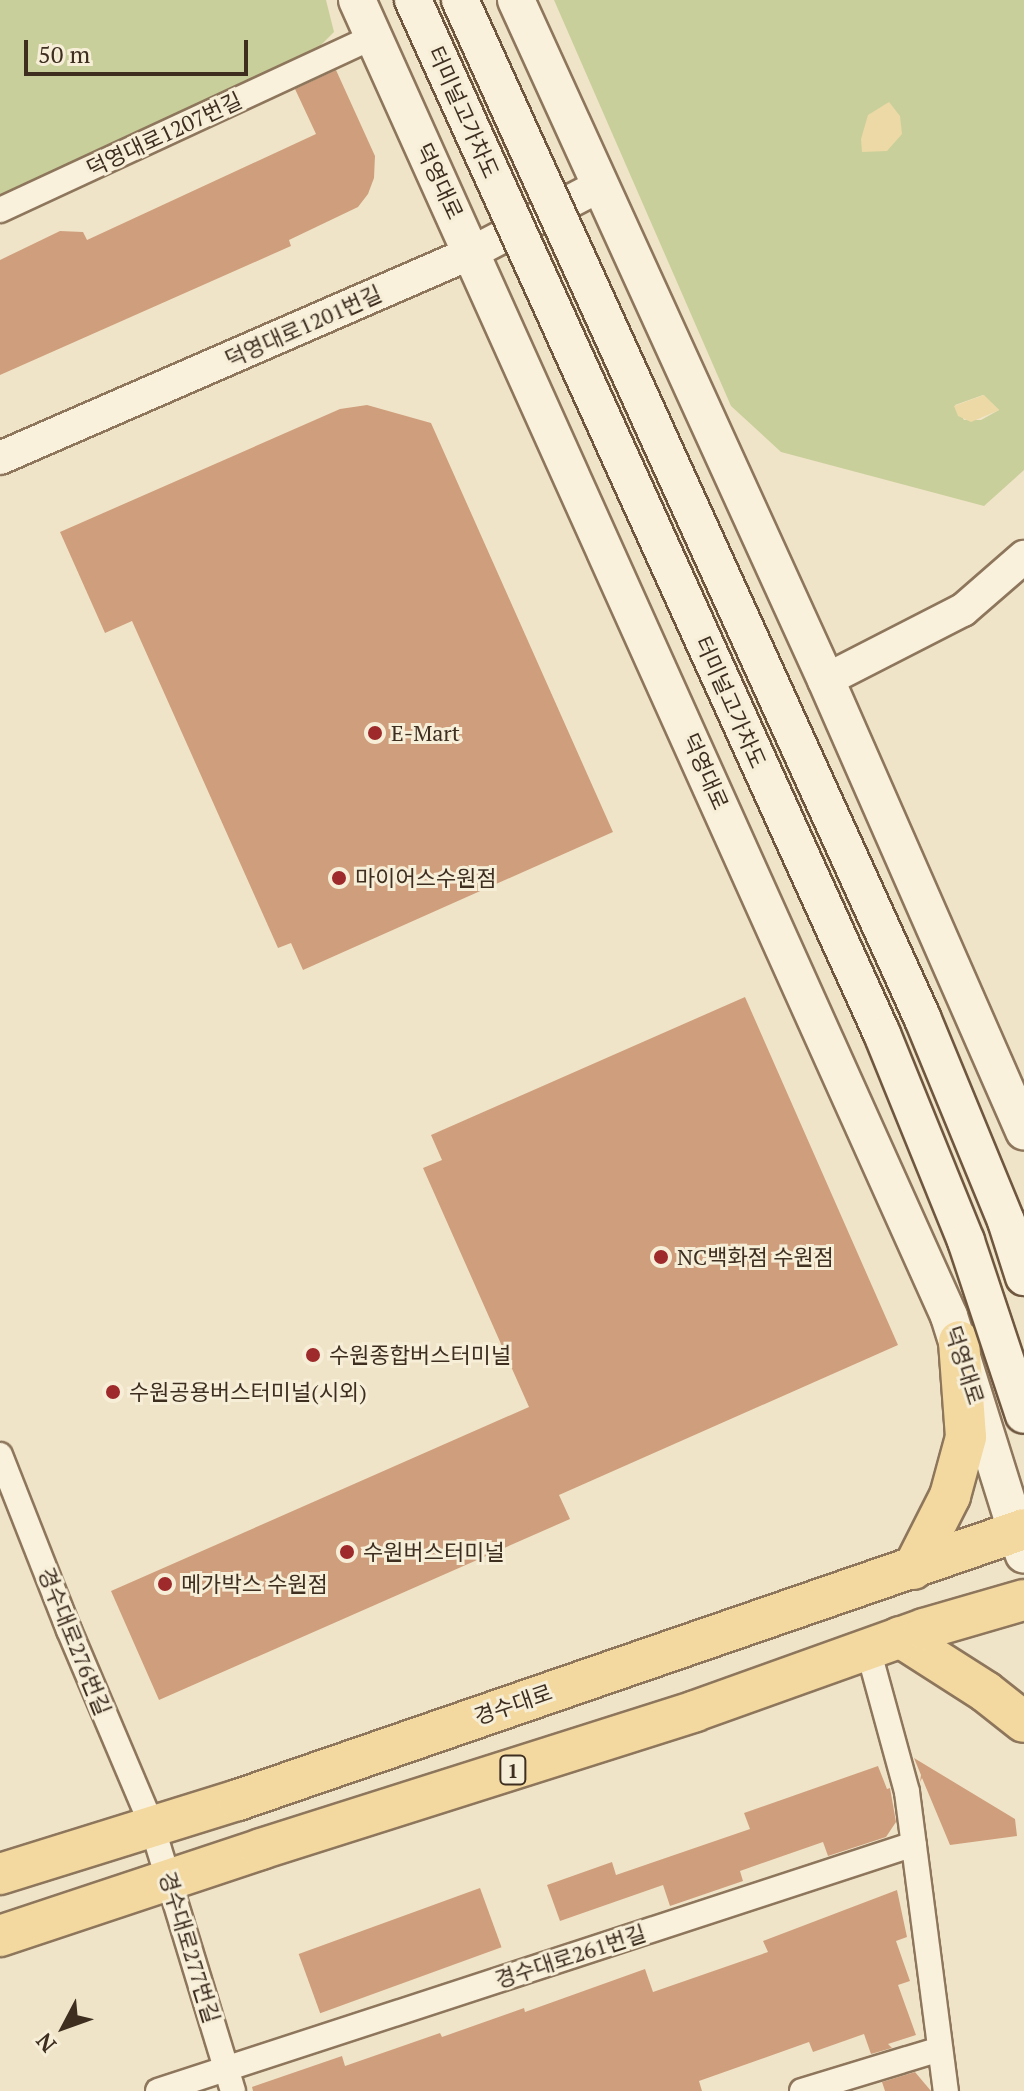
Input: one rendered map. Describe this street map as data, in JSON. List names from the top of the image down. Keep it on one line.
{"streets":{"main road":["터미널고가차도","덕영대로","경수대로","1"],"street":["덕영대로1207번길","덕영대로1201번길","경수대로276번길","경수대로277번길","경수대로261번길"]},"crossings":[["덕영대로1207번길","덕영대로"],["덕영대로","덕영대로1201번길"],["덕영대로","경수대로"],["경수대로276번길","경수대로"],["경수대로276번길","경수대로277번길"],["경수대로","경수대로277번길"],["1","경수대로277번길"],["경수대로277번길","경수대로261번길"]],"places":["E-Mart","마이어스수원점","NC백화점 수원점","수원종합버스터미널","수원공용버스터미널(시외)","수원버스터미널","메가박스 수원점"],"scale_bar":"50 m","north":"bottom left"}
